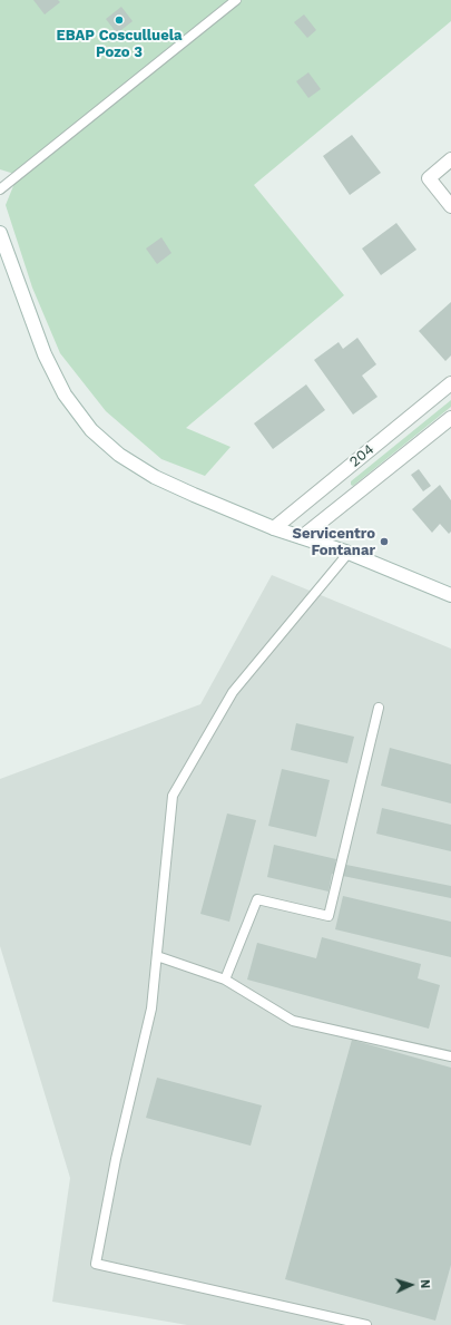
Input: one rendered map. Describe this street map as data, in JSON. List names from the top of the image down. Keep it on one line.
{"streets":{"main road":["204"]},"places":["EBAP Cosculluela Pozo 3","Servicentro Fontanar"],"north":"right"}
